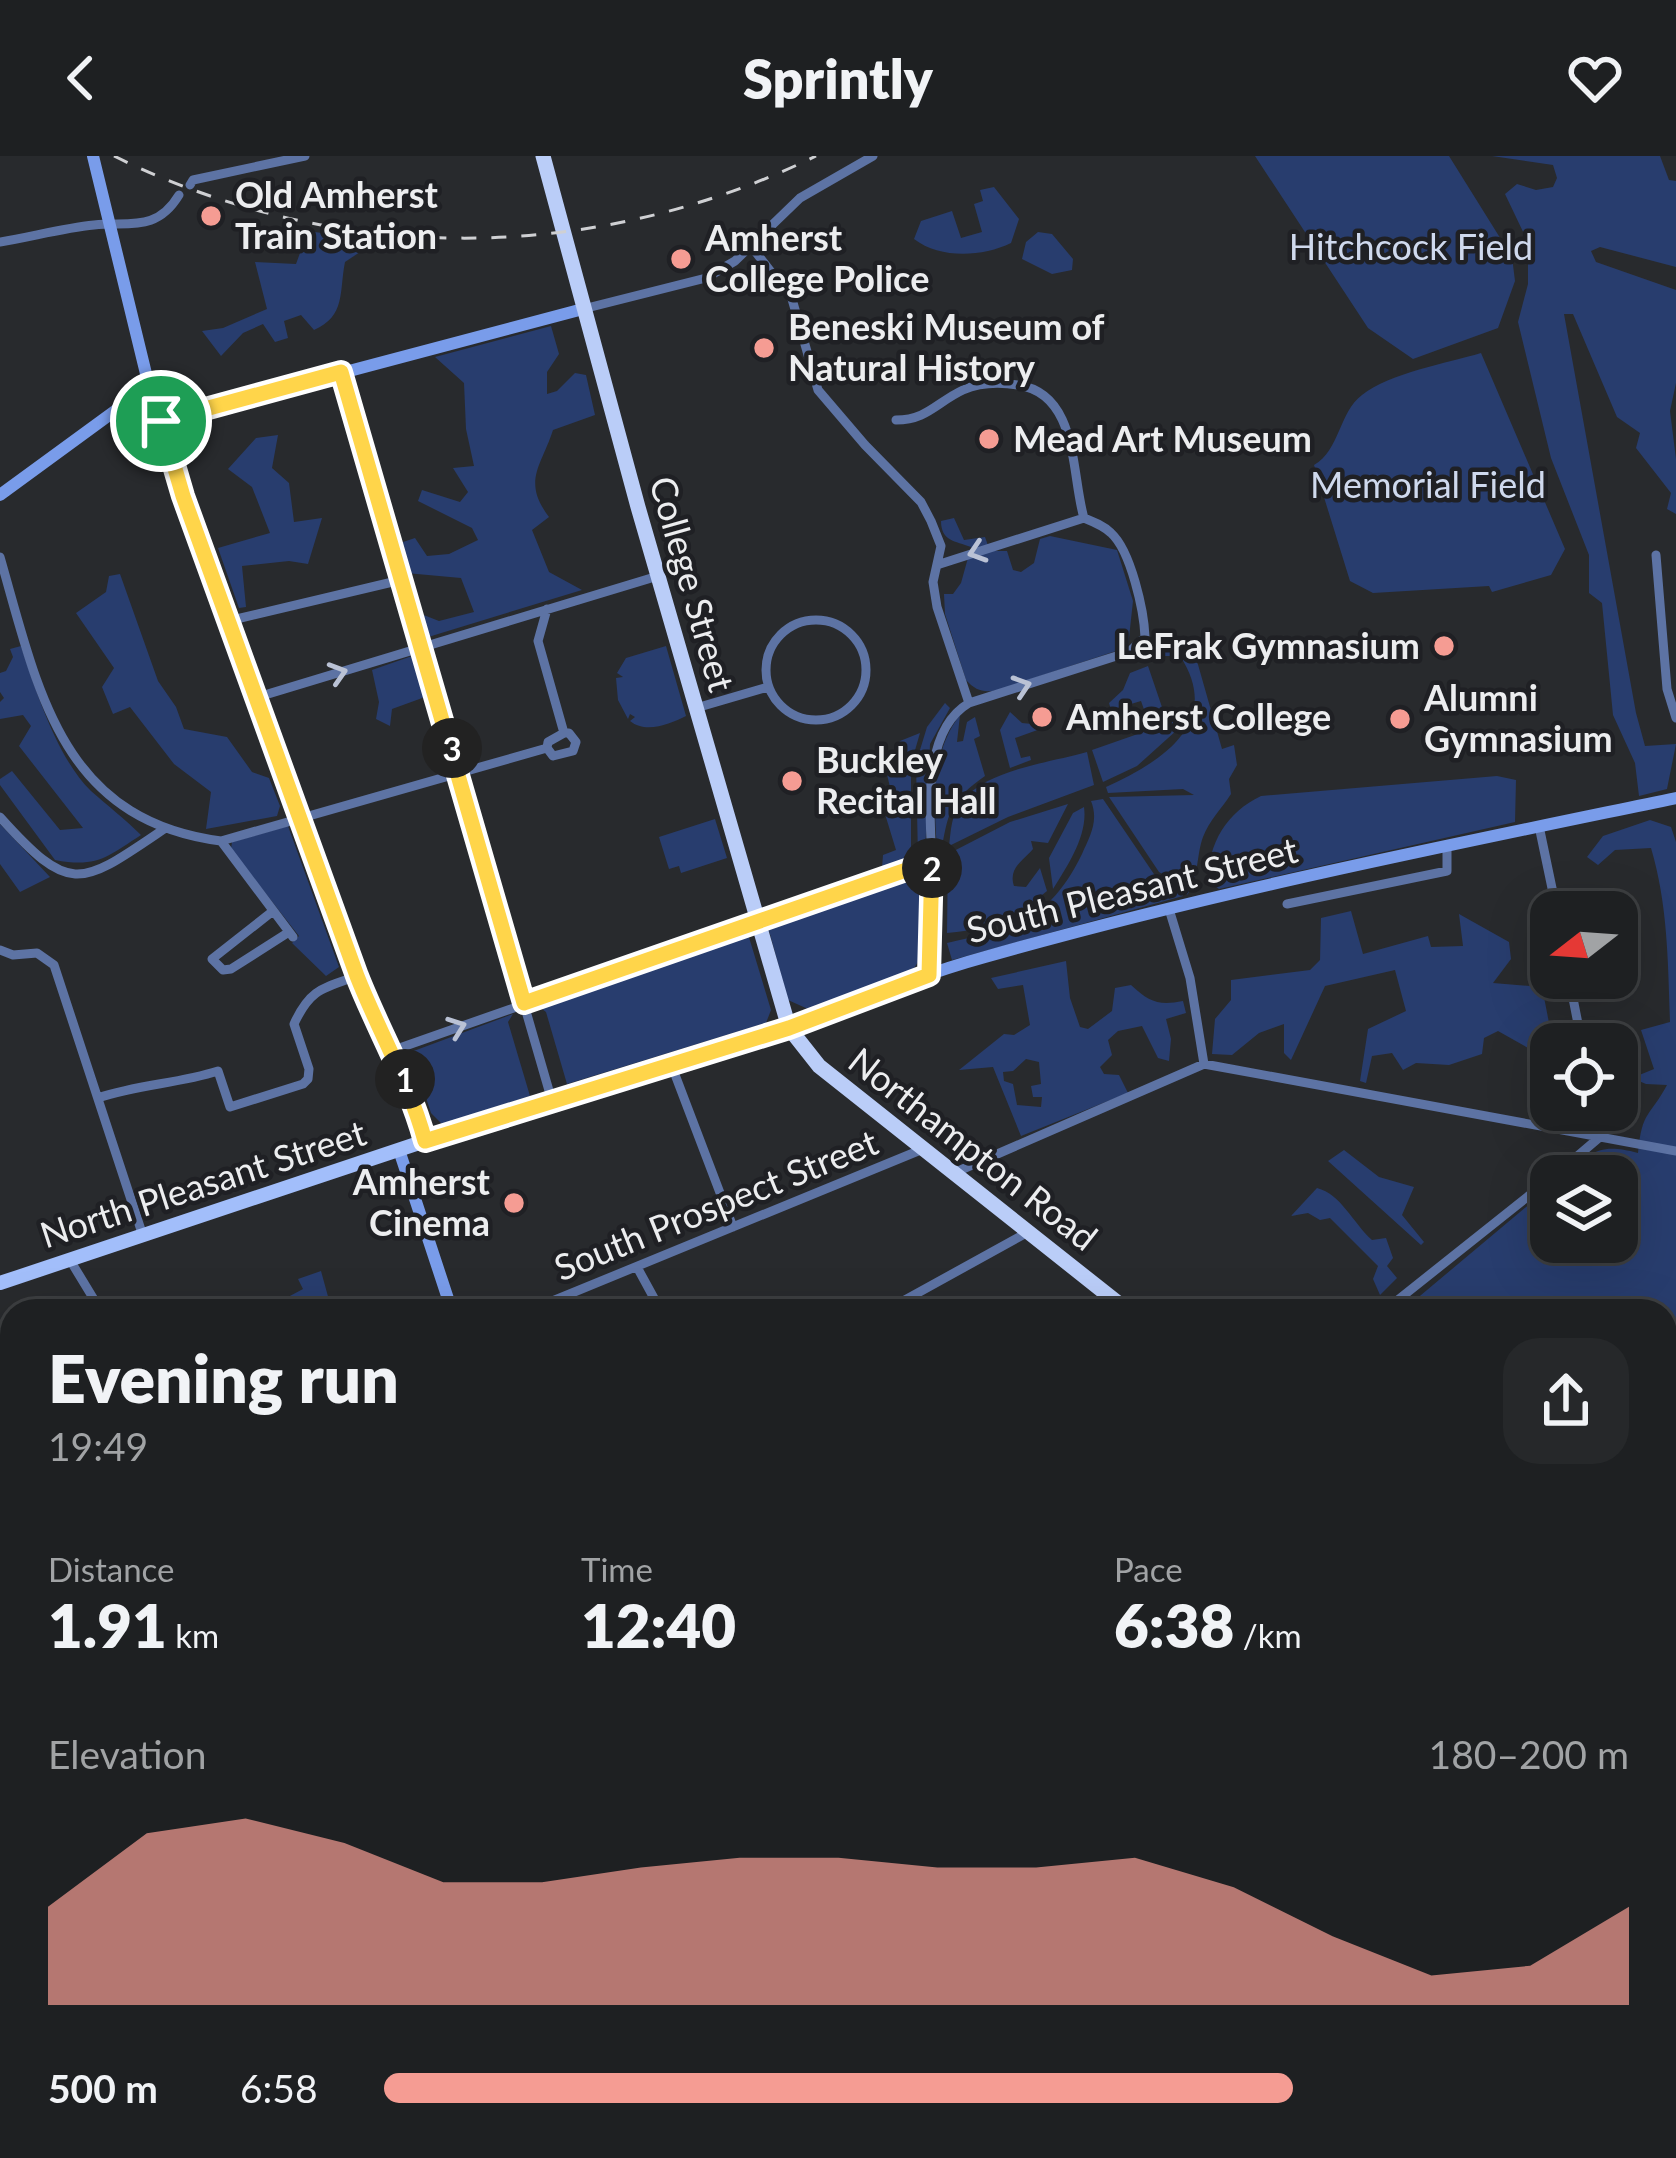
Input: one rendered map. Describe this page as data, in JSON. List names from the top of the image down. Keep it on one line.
{"streets":{"highway":["College Street","Northampton Road"],"main road":["South Pleasant Street","North Pleasant Street"],"street":["South Prospect Street"]},"crossings":[["College Street","South Pleasant Street"],["College Street","Northampton Road"],["South Pleasant Street","Northampton Road"],["South Pleasant Street","North Pleasant Street"],["Northampton Road","South Prospect Street"]],"parks":["Hitchcock Field","Memorial Field"],"places":["Old Amherst Train Station","Amherst College Police","Beneski Museum of Natural History","Mead Art Museum","LeFrak Gymnasium","Amherst College","Alumni Gymnasium","Buckley Recital Hall","Amherst Cinema"],"north":"left","page":{"header":"Sprintly","pins":["3","2","1"],"heading":["Evening run","19:49"],"stats":[["Distance","1.91 km"],["Time","12:40"],["Pace","6:38 /km"]],"chart":["Elevation","180–200 m"],"list":[{"name":"500 m","note":"6:58"}]}}
